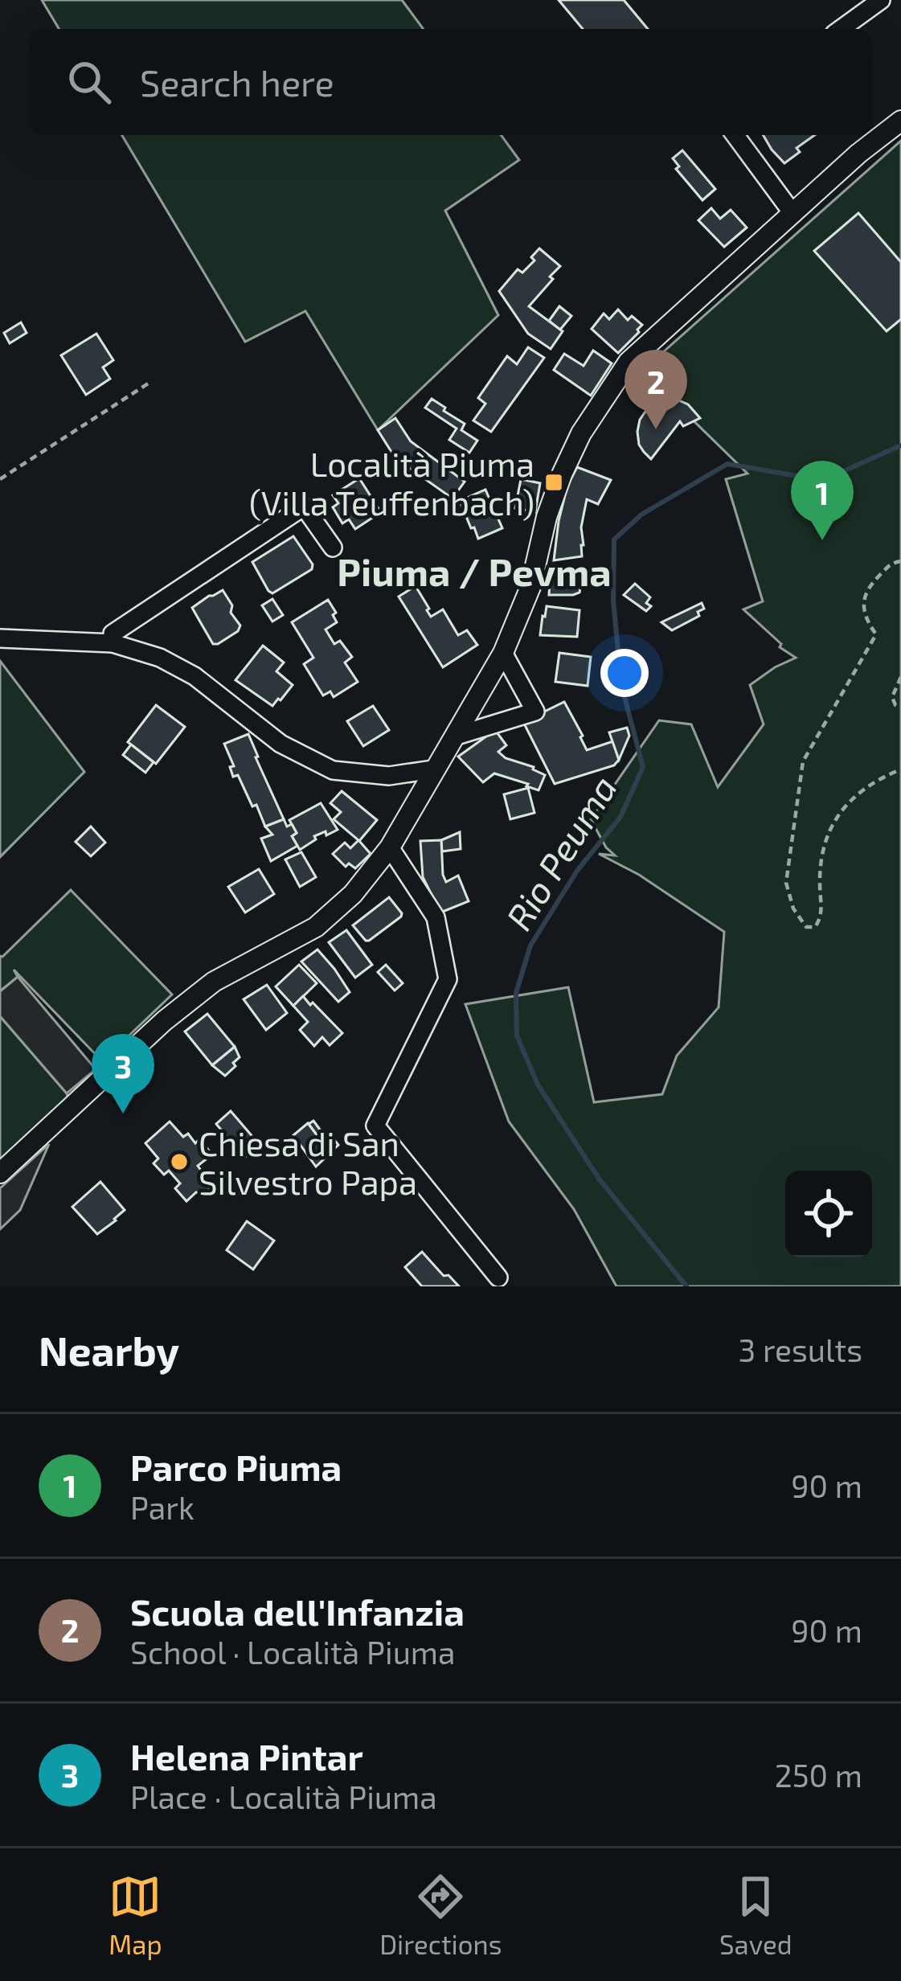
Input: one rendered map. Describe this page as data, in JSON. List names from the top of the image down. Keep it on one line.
{"districts":["Piuma / Pevma"],"water":["Rio Peuma"],"places":{"transit":["Località Piuma (Villa Teuffenbach)"],"other":["Chiesa di San Silvestro Papa"]},"page":{"search":"Search here","pins":["2","1","3"],"heading":["Nearby","3 results"],"list":[{"mark":"1","name":"Parco Piuma","note":"Park","value":"90 m"},{"mark":"2","name":"Scuola dell'Infanzia","note":"School · Località Piuma","value":"90 m"},{"mark":"3","name":"Helena Pintar","note":"Place · Località Piuma","value":"250 m"}],"nav":["Map","Directions","Saved"]}}
